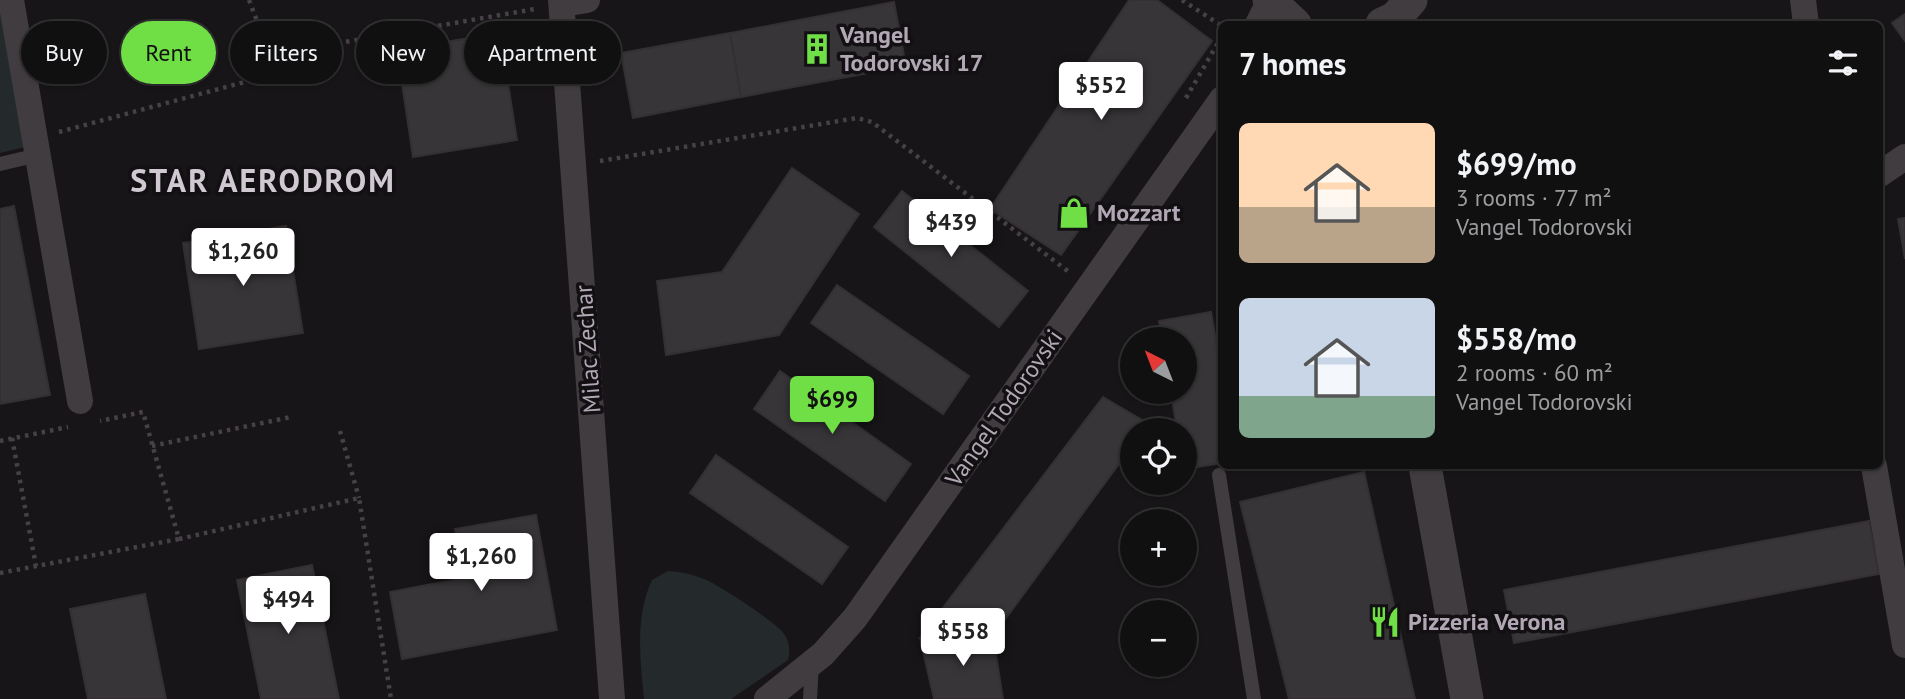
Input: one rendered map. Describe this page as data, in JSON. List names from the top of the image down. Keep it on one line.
{"streets":{"street":["Milac Zechar","Vangel Todorovski"]},"districts":["STAR AERODROM"],"places":{"building":["Vangel Todorovski 17"],"shop":["Mozzart"],"restaurant":["Pizzeria Verona"]},"north":"top left","page":{"chip":["Buy","Rent","Filters","New","Apartment"],"heading":"7 homes","price":["$552","$439","$1,260","$699","$1,260","$494","$558"],"list":[{"name":"$699/mo","note":"3 rooms · 77 m² · Vangel Todorovski"},{"name":"$558/mo","note":"2 rooms · 60 m² · Vangel Todorovski"}],"map_buttons":["+","−"]}}
